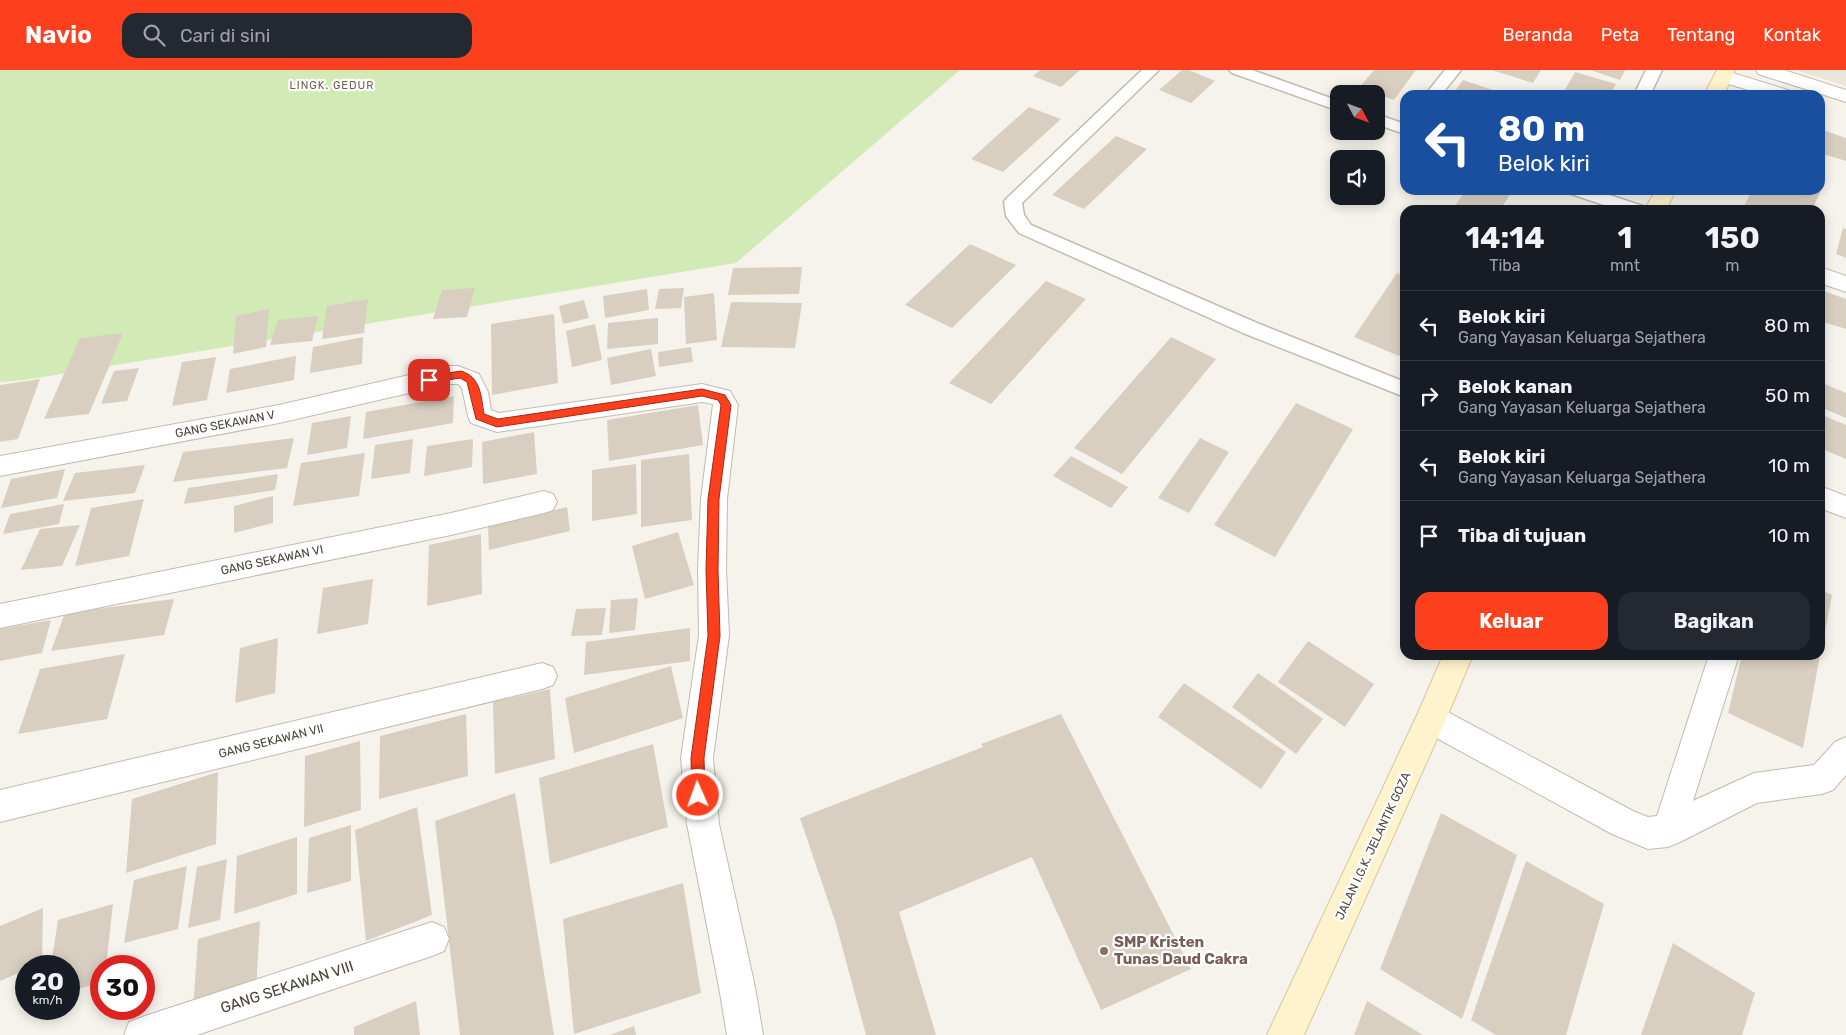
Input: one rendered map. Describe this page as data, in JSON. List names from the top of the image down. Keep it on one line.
{"streets":{"street":["GANG SEKAWAN V","GANG SEKAWAN VI","GANG SEKAWAN VII","JALAN I.G.K. JELANTIK GOZA","GANG SEKAWAN VIII"]},"districts":["LINGK. GEDUR"],"places":["SMP Kristen Tunas Daud Cakra"],"north":"bottom right","page":{"header":"Navio","search":"Cari di sini","nav":["Beranda","Peta","Tentang","Kontak"],"turn":["80 m","Belok kiri"],"eta":["14:14","Tiba","1","mnt","150","m"],"list":[{"name":"Belok kiri","note":"Gang Yayasan Keluarga Sejathera","value":"80 m"},{"name":"Belok kanan","note":"Gang Yayasan Keluarga Sejathera","value":"50 m"},{"name":"Belok kiri","note":"Gang Yayasan Keluarga Sejathera","value":"10 m"},{"name":"Tiba di tujuan","value":"10 m"}],"buttons":["Keluar","Bagikan"],"speed":"20 km/h","limit":"30"}}
